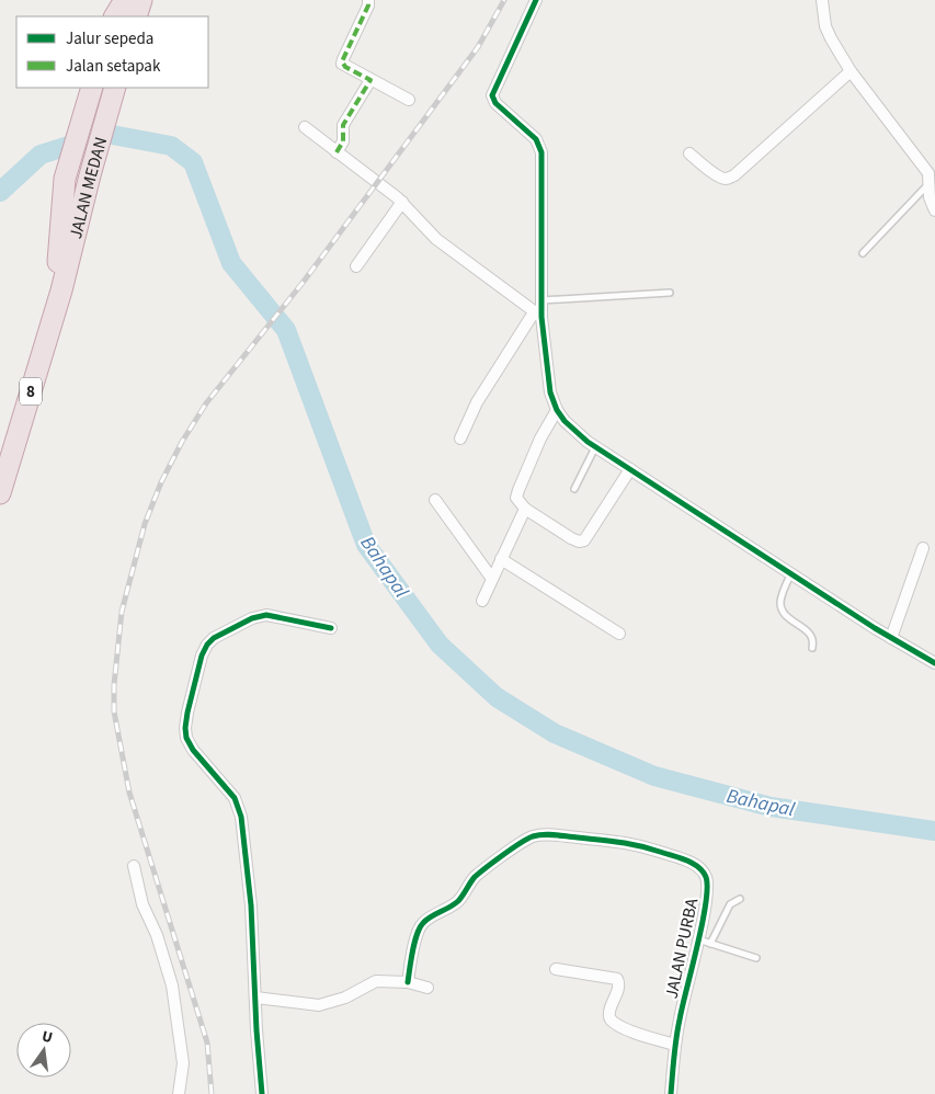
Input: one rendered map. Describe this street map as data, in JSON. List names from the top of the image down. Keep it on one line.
{"streets":{"highway":["JALAN MEDAN","8"],"street":["JALAN PURBA"]},"crossings":[["JALAN MEDAN","8"]],"water":["Bahapal"],"legend":["Jalur sepeda","Jalan setapak"],"north":"top"}
